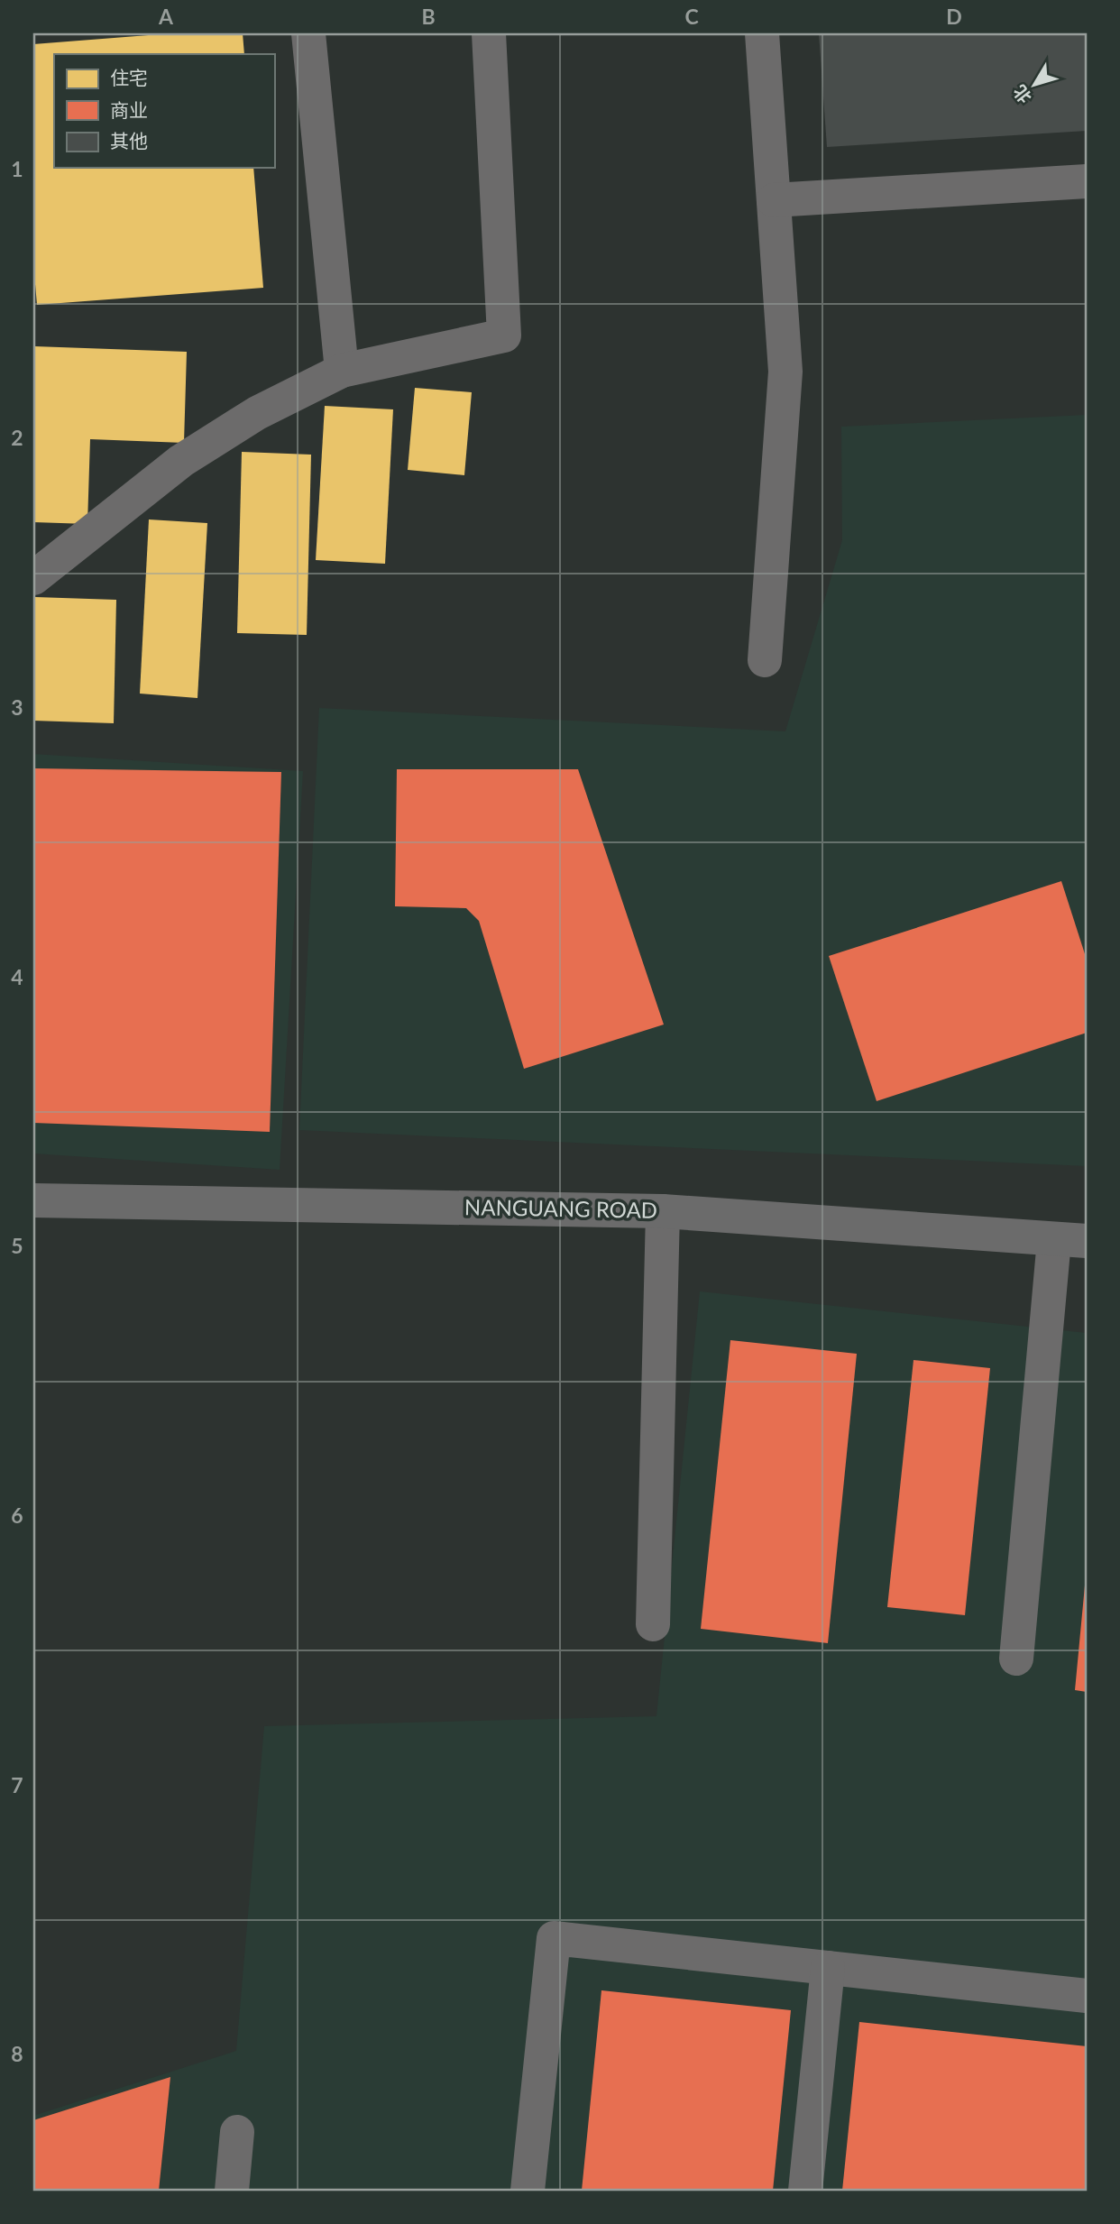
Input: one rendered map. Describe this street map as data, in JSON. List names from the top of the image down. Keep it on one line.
{"streets":{"main road":["NANGUANG ROAD"]},"legend":["住宅","商业","其他"],"north":"bottom left","grid":{"columns":["A","B","C","D"],"rows":["1","2","3","4","5","6","7","8"]}}
